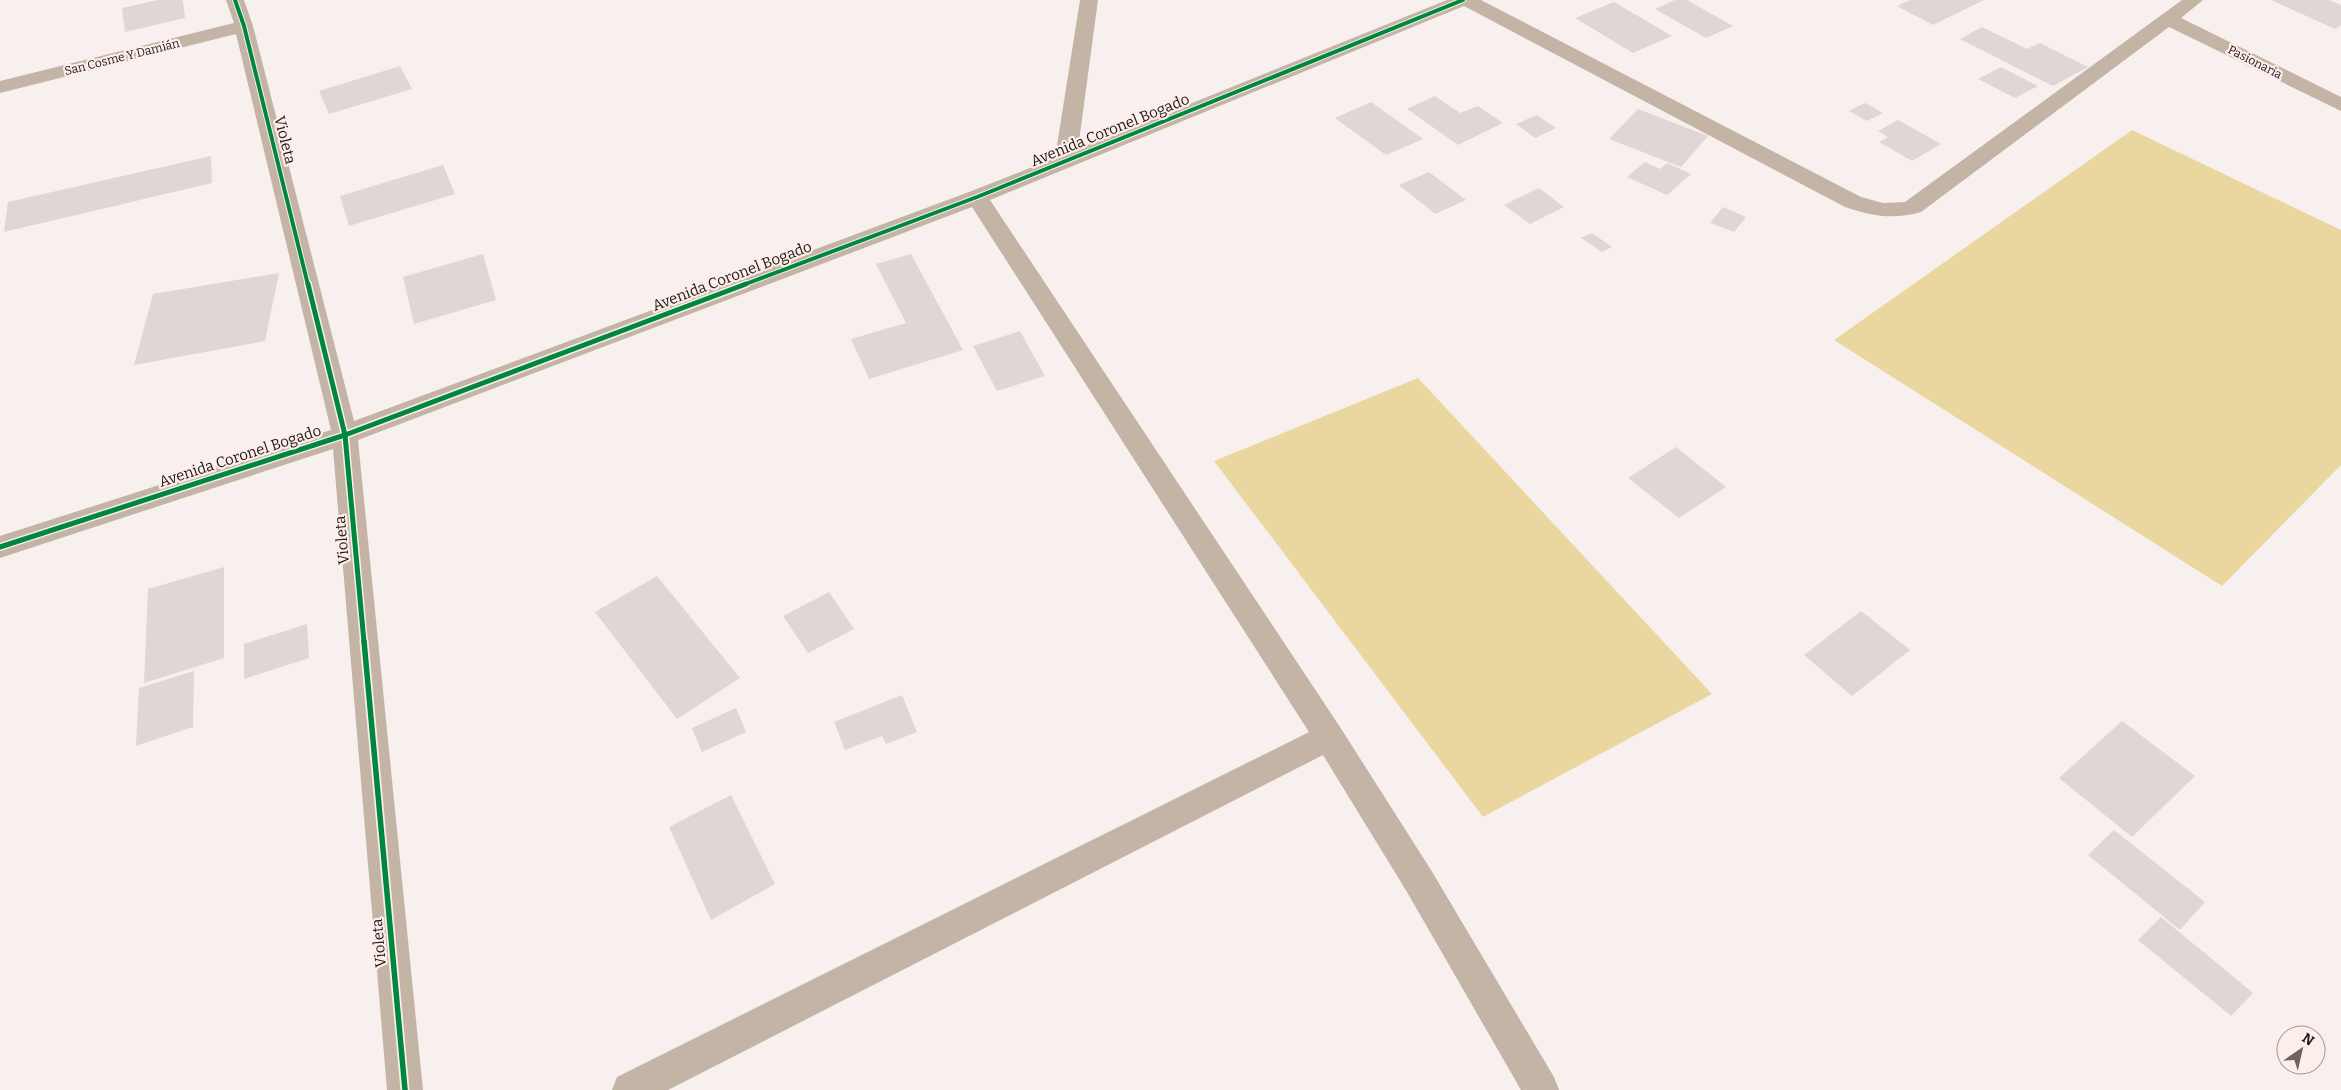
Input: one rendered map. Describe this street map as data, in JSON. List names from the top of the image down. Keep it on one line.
{"streets":{"street":["San Cosme Y Damián","Pasionaria","Avenida Coronel Bogado","Violeta"]},"crossings":[["San Cosme Y Damián","Violeta"],["Avenida Coronel Bogado","Violeta"]],"north":"top right"}
